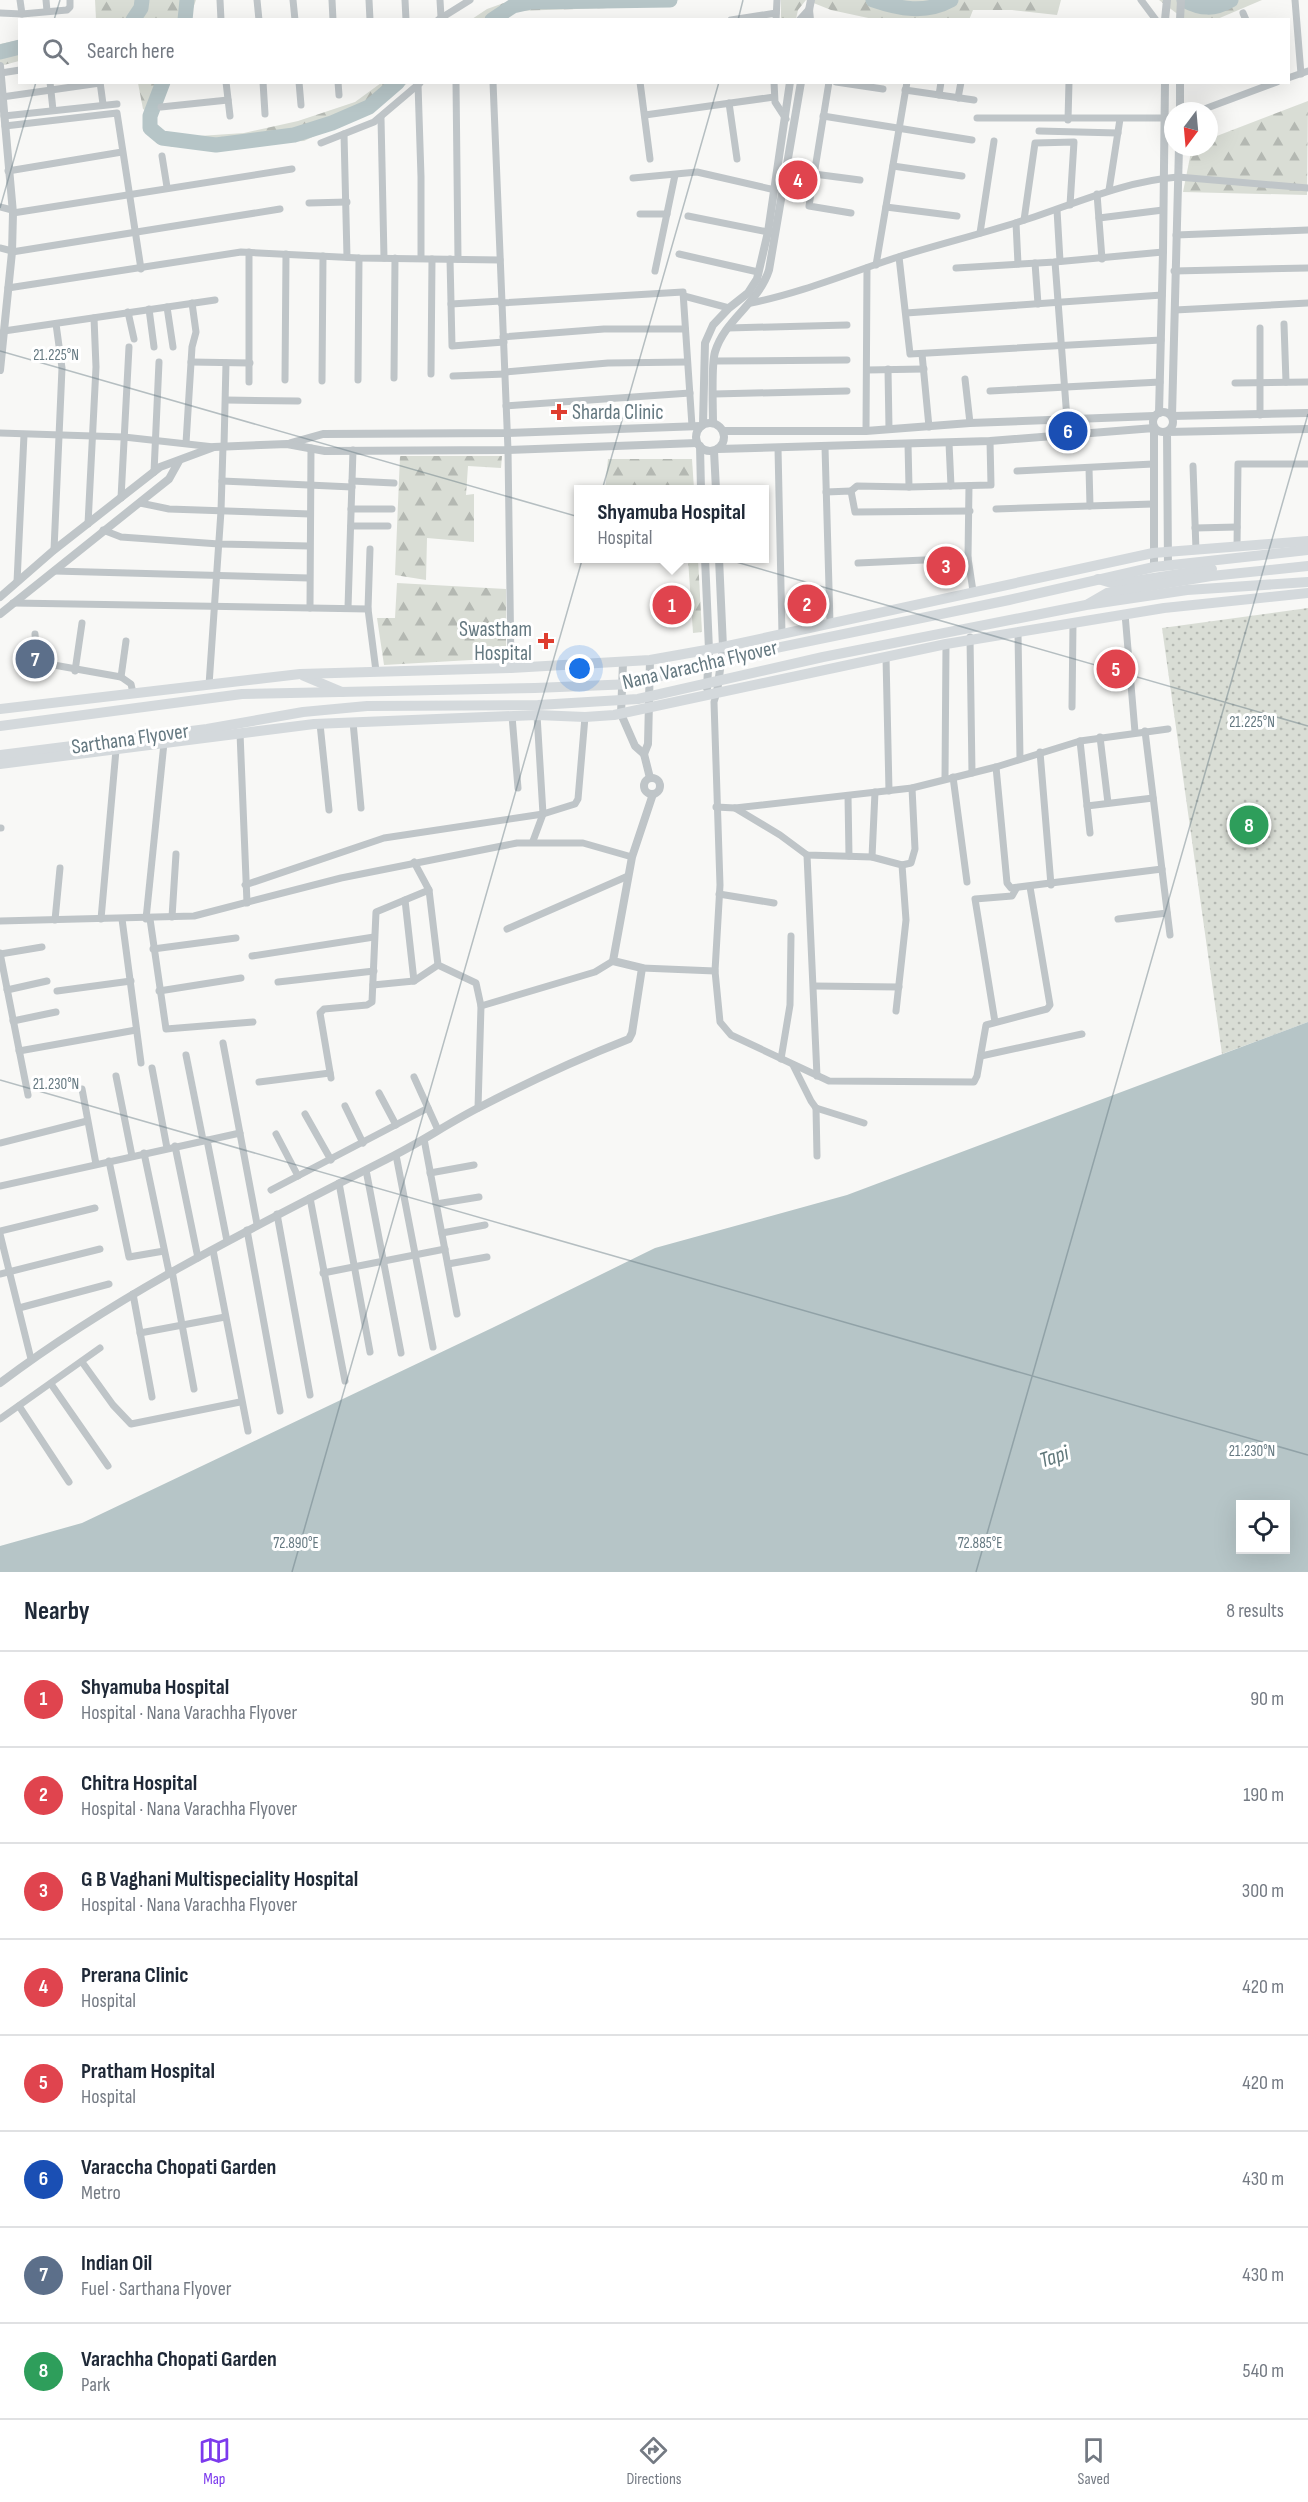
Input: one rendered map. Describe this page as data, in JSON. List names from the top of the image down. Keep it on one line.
{"streets":{"main road":["Nana Varachha Flyover","Sarthana Flyover"]},"crossings":[["Nana Varachha Flyover","Sarthana Flyover"]],"water":["Tapi"],"places":{"health":["Sharda Clinic","Swastham Hospital"]},"north":"bottom","page":{"search":"Search here","pins":["4","6","3","2","1","7","5","8"],"popup":["Shyamuba Hospital","Hospital"],"heading":["Nearby","8 results"],"list":[{"mark":"1","name":"Shyamuba Hospital","note":"Hospital · Nana Varachha Flyover","value":"90 m"},{"mark":"2","name":"Chitra Hospital","note":"Hospital · Nana Varachha Flyover","value":"190 m"},{"mark":"3","name":"G B Vaghani Multispeciality Hospital","note":"Hospital · Nana Varachha Flyover","value":"300 m"},{"mark":"4","name":"Prerana Clinic","note":"Hospital","value":"420 m"},{"mark":"5","name":"Pratham Hospital","note":"Hospital","value":"420 m"},{"mark":"6","name":"Varaccha Chopati Garden","note":"Metro","value":"430 m"},{"mark":"7","name":"Indian Oil","note":"Fuel · Sarthana Flyover","value":"430 m"},{"mark":"8","name":"Varachha Chopati Garden","note":"Park","value":"540 m"}],"nav":["Map","Directions","Saved"]},"coordinates":["21.225°N","21.230°N","72.890°E","72.885°E"]}
